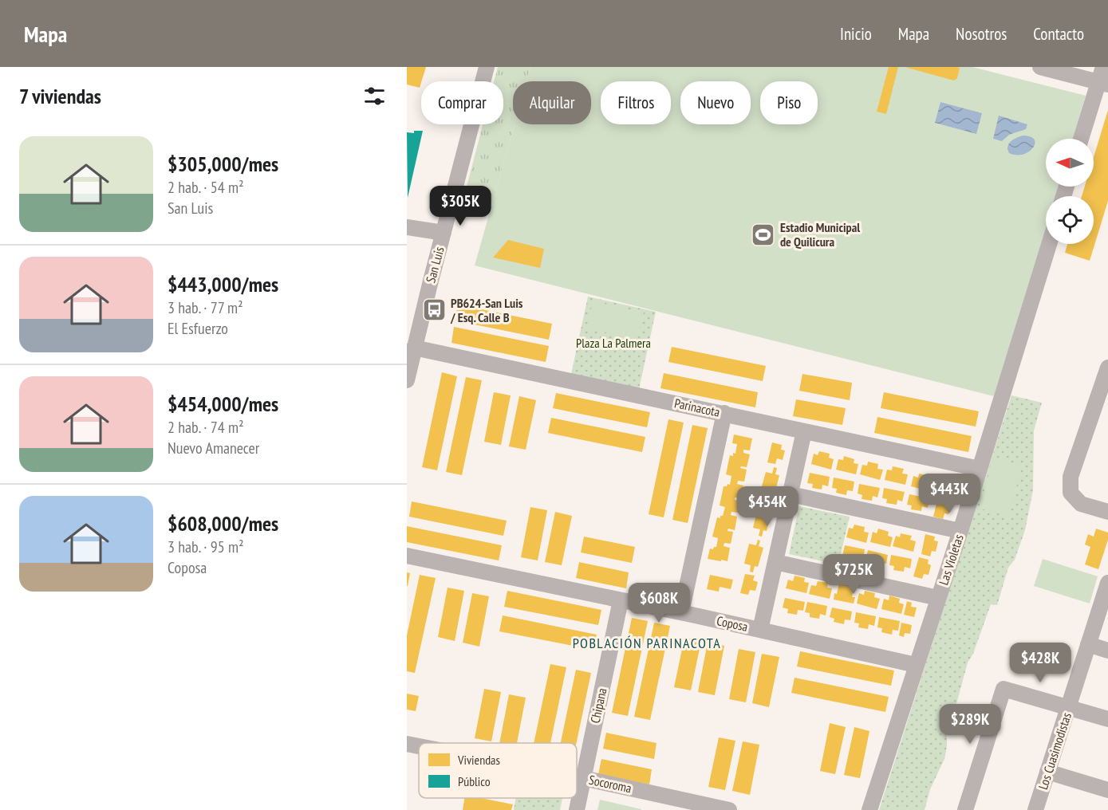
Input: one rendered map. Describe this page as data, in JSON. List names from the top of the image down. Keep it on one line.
{"streets":{"street":["San Luis","Parinacota","Las Violetas","Coposa","Chipana","Los Cuasimodistas","Socoroma"]},"crossings":[["San Luis","Parinacota"],["Parinacota","Las Violetas"],["Las Violetas","Coposa"],["Coposa","Chipana"],["Chipana","Socoroma"]],"districts":["POBLACIÓN PARINACOTA"],"parks":["Plaza La Palmera"],"places":{"sports":["Estadio Municipal de Quilicura"],"bus stop":["PB624-San Luis / Esq. Calle B"]},"legend":["Viviendas","Público"],"north":"left","page":{"header":"Mapa","nav":["Inicio","Mapa","Nosotros","Contacto"],"heading":"7 viviendas","chip":["Comprar","Alquilar","Filtros","Nuevo","Piso"],"list":[{"name":"$305,000/mes","note":"2 hab. · 54 m² · San Luis"},{"name":"$443,000/mes","note":"3 hab. · 77 m² · El Esfuerzo"},{"name":"$454,000/mes","note":"2 hab. · 74 m² · Nuevo Amanecer"},{"name":"$608,000/mes","note":"3 hab. · 95 m² · Coposa"}],"price":["$305K","$443K","$454K","$725K","$608K","$428K","$289K"]}}
